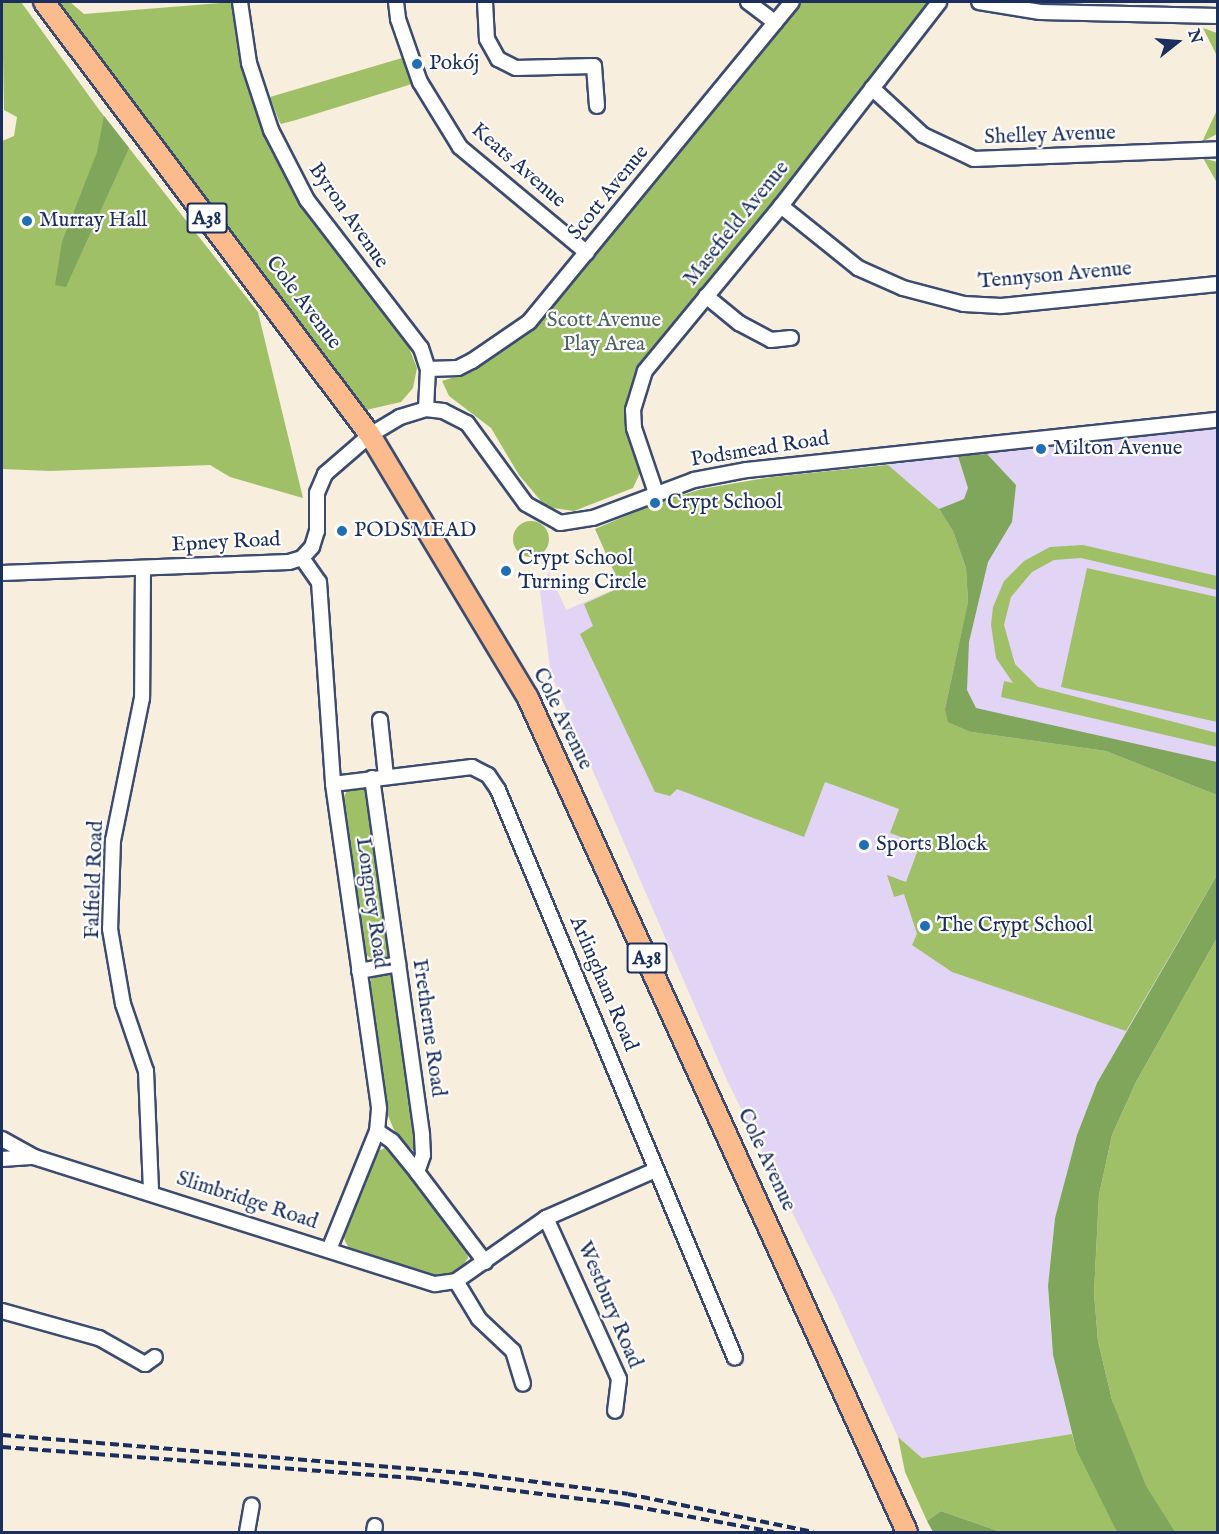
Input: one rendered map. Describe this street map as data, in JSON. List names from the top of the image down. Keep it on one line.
{"streets":{"highway":["A38","Cole Avenue"],"street":["Shelley Avenue","Keats Avenue","Scott Avenue","Byron Avenue","Masefield Avenue","Tennyson Avenue","Podsmead Road","Epney Road","Falfield Road","Longney Road","Arlingham Road","Fretherne Road","Slimbridge Road","Westbury Road"]},"crossings":[["Shelley Avenue","Masefield Avenue"],["Keats Avenue","Scott Avenue"],["Scott Avenue","Byron Avenue"],["Byron Avenue","Podsmead Road"],["Masefield Avenue","Tennyson Avenue"],["Masefield Avenue","Podsmead Road"],["Cole Avenue","Epney Road"],["Epney Road","Falfield Road"],["Epney Road","Longney Road"],["Falfield Road","Slimbridge Road"],["Longney Road","Arlingham Road"],["Longney Road","Slimbridge Road"],["Arlingham Road","Fretherne Road"]],"parks":["Scott Avenue Play Area"],"places":["Pokój","Murray Hall","Milton Avenue","Crypt School","PODSMEAD","Crypt School Turning Circle","Sports Block","The Crypt School"],"north":"right"}
